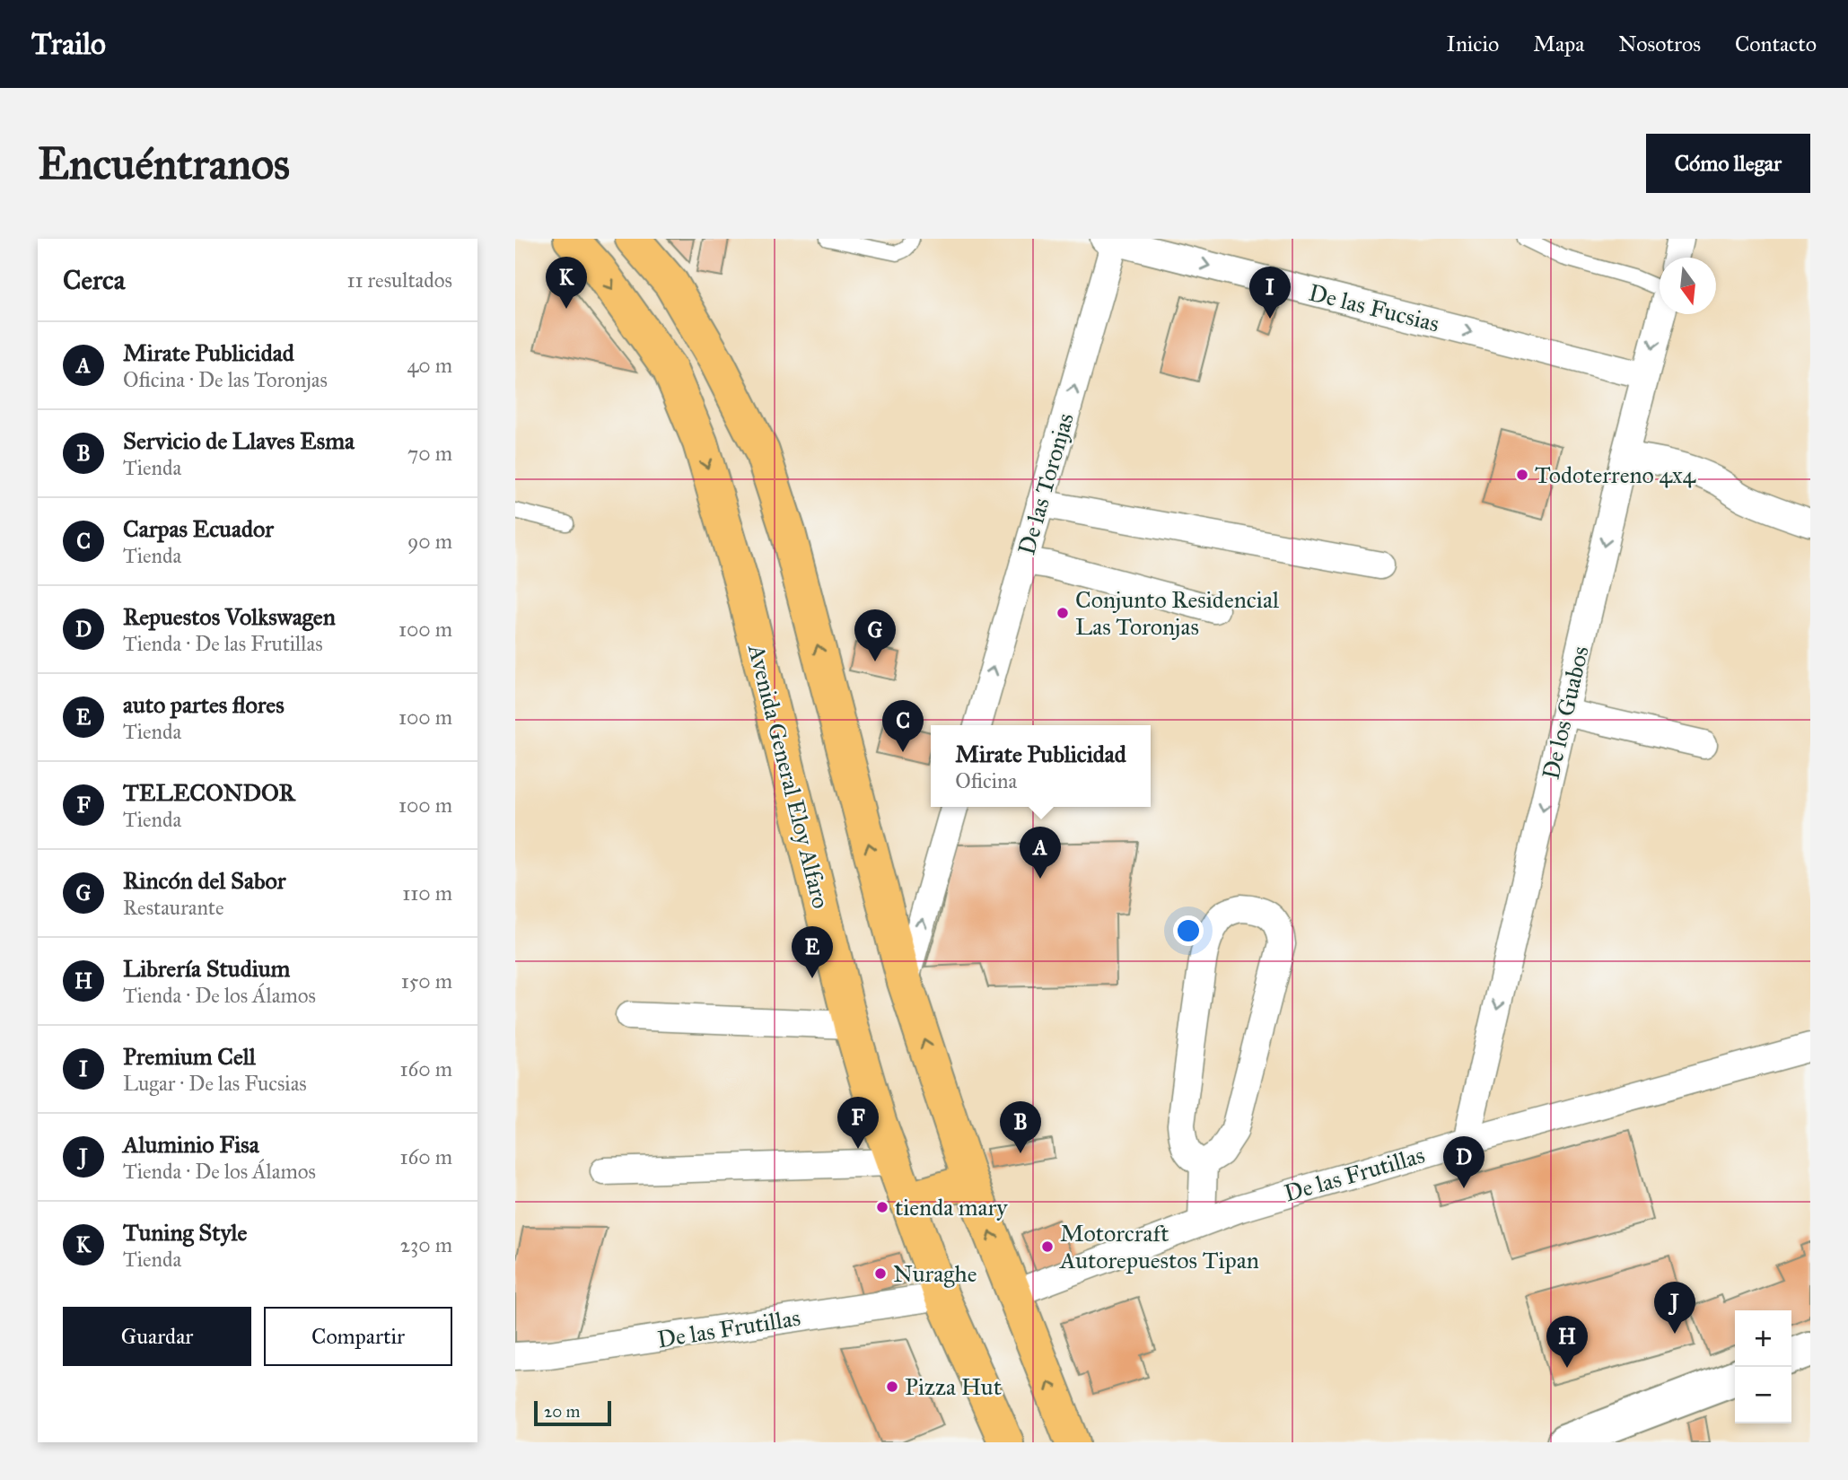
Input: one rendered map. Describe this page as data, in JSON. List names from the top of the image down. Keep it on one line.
{"streets":{"main road":["Avenida General Eloy Alfaro"],"street":["De las Fucsias","De las Toronjas","De los Guabos","De las Frutillas"]},"crossings":[["De las Fucsias","De las Toronjas"],["De las Fucsias","De los Guabos"],["De los Guabos","De las Frutillas"],["Avenida General Eloy Alfaro","De las Frutillas"]],"one_way":["De las Fucsias","De las Toronjas","De los Guabos"],"places":["Todoterreno 4x4","Conjunto Residencial Las Toronjas","tienda mary","Motorcraft Autorepuestos Tipan","Nuraghe","Pizza Hut"],"scale_bar":"20 m","north":"bottom","page":{"header":"Trailo","nav":["Inicio","Mapa","Nosotros","Contacto"],"buttons":["Cómo llegar",["Guardar","Compartir"]],"title":"Encuéntranos","heading":["Cerca","11 resultados"],"pins":["K","I","G","C","A","E","F","B","D","J","H"],"list":[{"mark":"A","name":"Mirate Publicidad","note":"Oficina · De las Toronjas","value":"40 m"},{"mark":"B","name":"Servicio de Llaves Esma","note":"Tienda","value":"70 m"},{"mark":"C","name":"Carpas Ecuador","note":"Tienda","value":"90 m"},{"mark":"D","name":"Repuestos Volkswagen","note":"Tienda · De las Frutillas","value":"100 m"},{"mark":"E","name":"auto partes flores","note":"Tienda","value":"100 m"},{"mark":"F","name":"TELECONDOR","note":"Tienda","value":"100 m"},{"mark":"G","name":"Rincón del Sabor","note":"Restaurante","value":"110 m"},{"mark":"H","name":"Librería Studium","note":"Tienda · De los Álamos","value":"150 m"},{"mark":"I","name":"Premium Cell","note":"Lugar · De las Fucsias","value":"160 m"},{"mark":"J","name":"Aluminio Fisa","note":"Tienda · De los Álamos","value":"160 m"},{"mark":"K","name":"Tuning Style","note":"Tienda","value":"230 m"}],"popup":["Mirate Publicidad","Oficina"],"map_buttons":["+","−"],"scale":"20 m"}}
